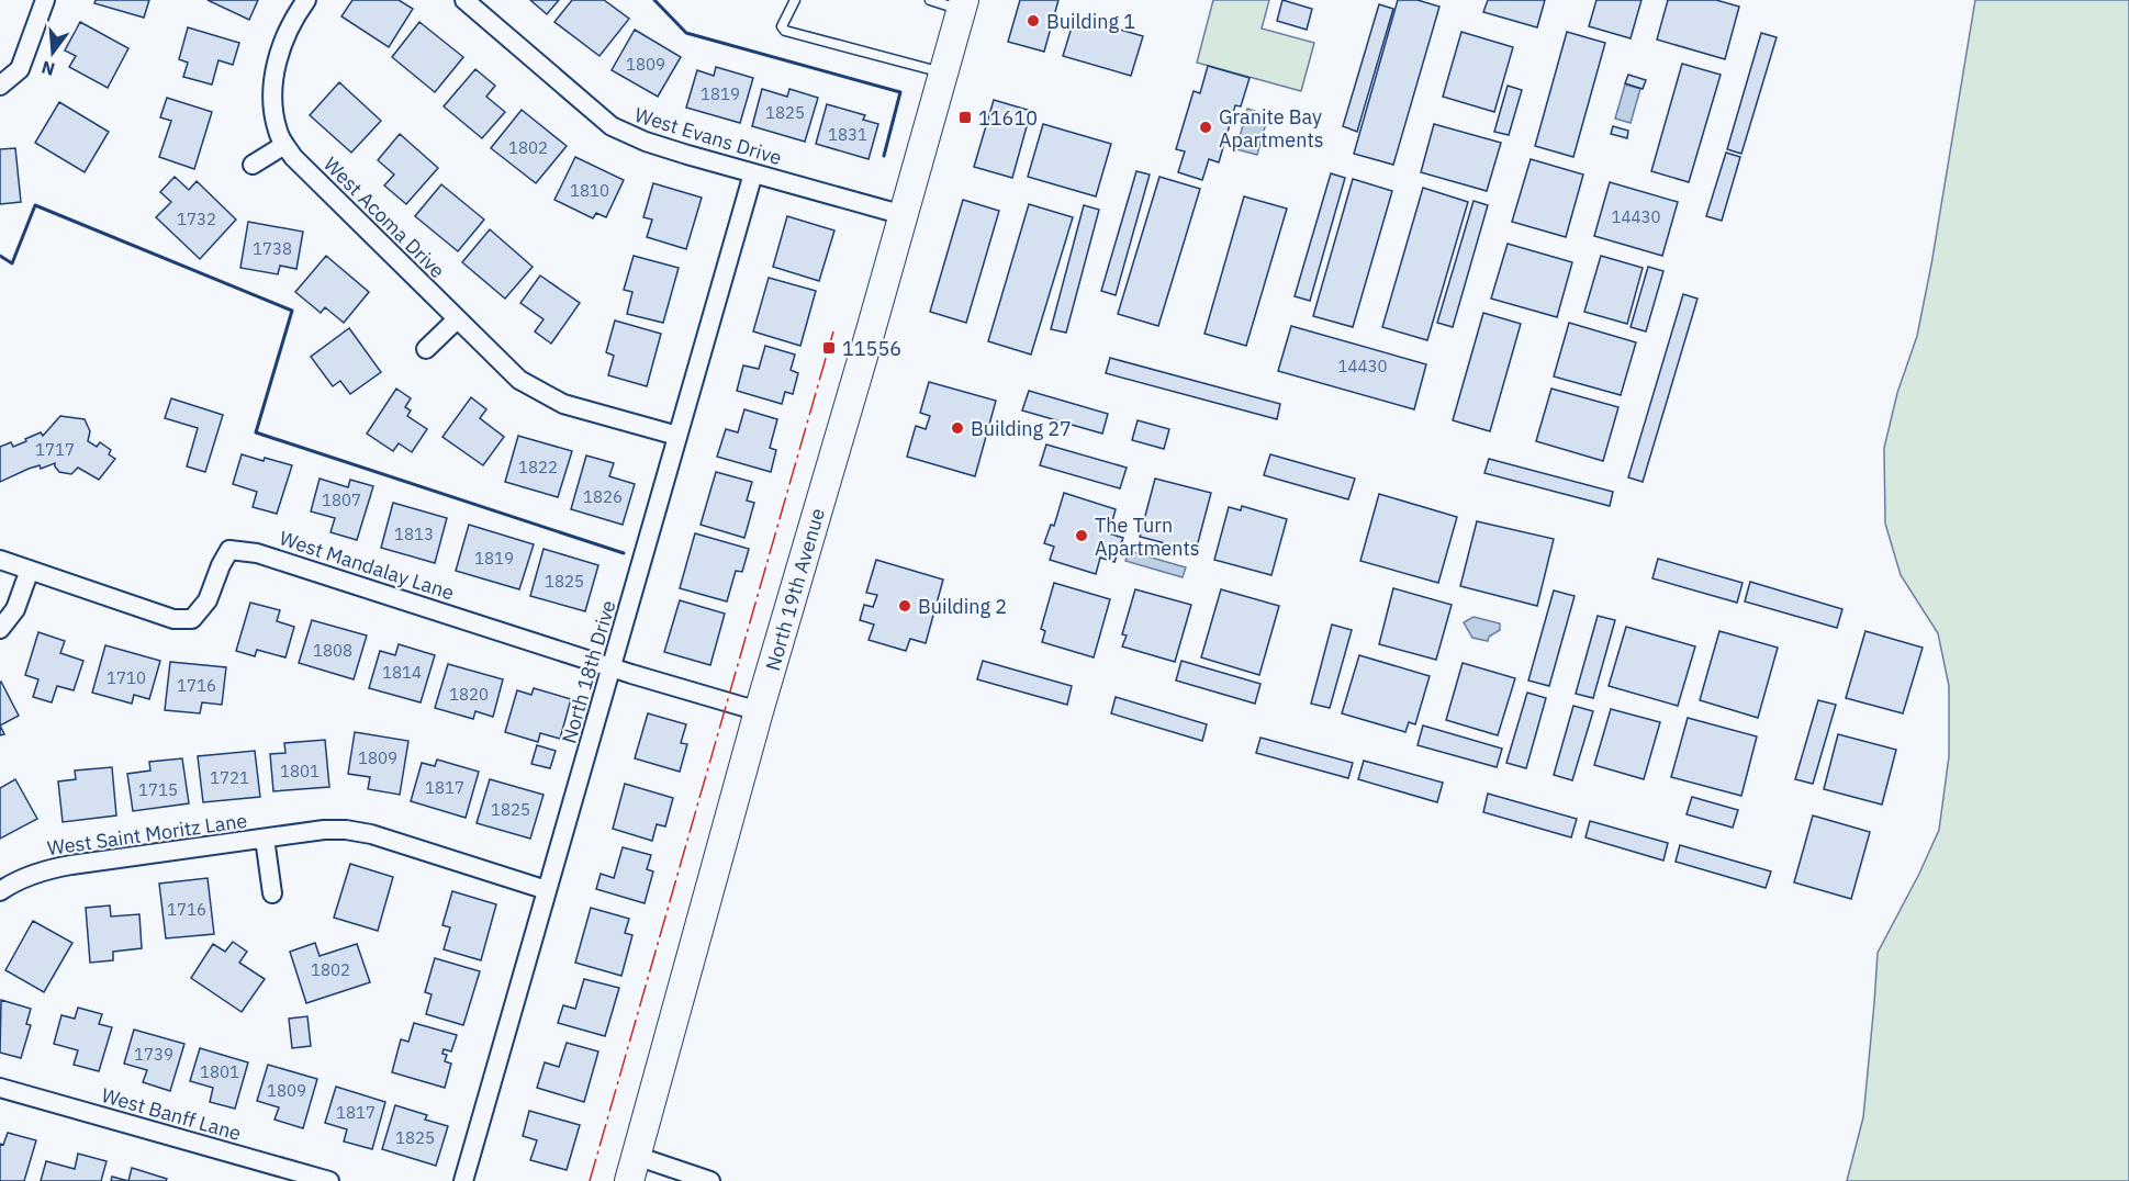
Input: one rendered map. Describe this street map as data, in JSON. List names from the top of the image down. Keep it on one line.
{"streets":{"main road":["North 19th Avenue"],"street":["West Evans Drive","West Acoma Drive","West Mandalay Lane","North 18th Drive","West Saint Moritz Lane","West Banff Lane"]},"crossings":[["West Evans Drive","North 19th Avenue"],["West Evans Drive","North 18th Drive"],["West Acoma Drive","North 18th Drive"],["West Mandalay Lane","North 19th Avenue"],["West Mandalay Lane","North 18th Drive"],["North 18th Drive","West Saint Moritz Lane"]],"places":{"other":["Building 1","Granite Bay Apartments","Building 27","The Turn Apartments","Building 2"],"transit":["11610","11556"]},"house_numbers":["1809","1819","1825","1831","1802","1810","14430","1732","1738","14430","1717","1822","1826","1807","1813","1819","1825","1808","1814","1710","1716","1820","1809","1801","1721","1817","1715","1825","1716","1802","1739","1801","1809","1817","1825"],"north":"bottom"}
